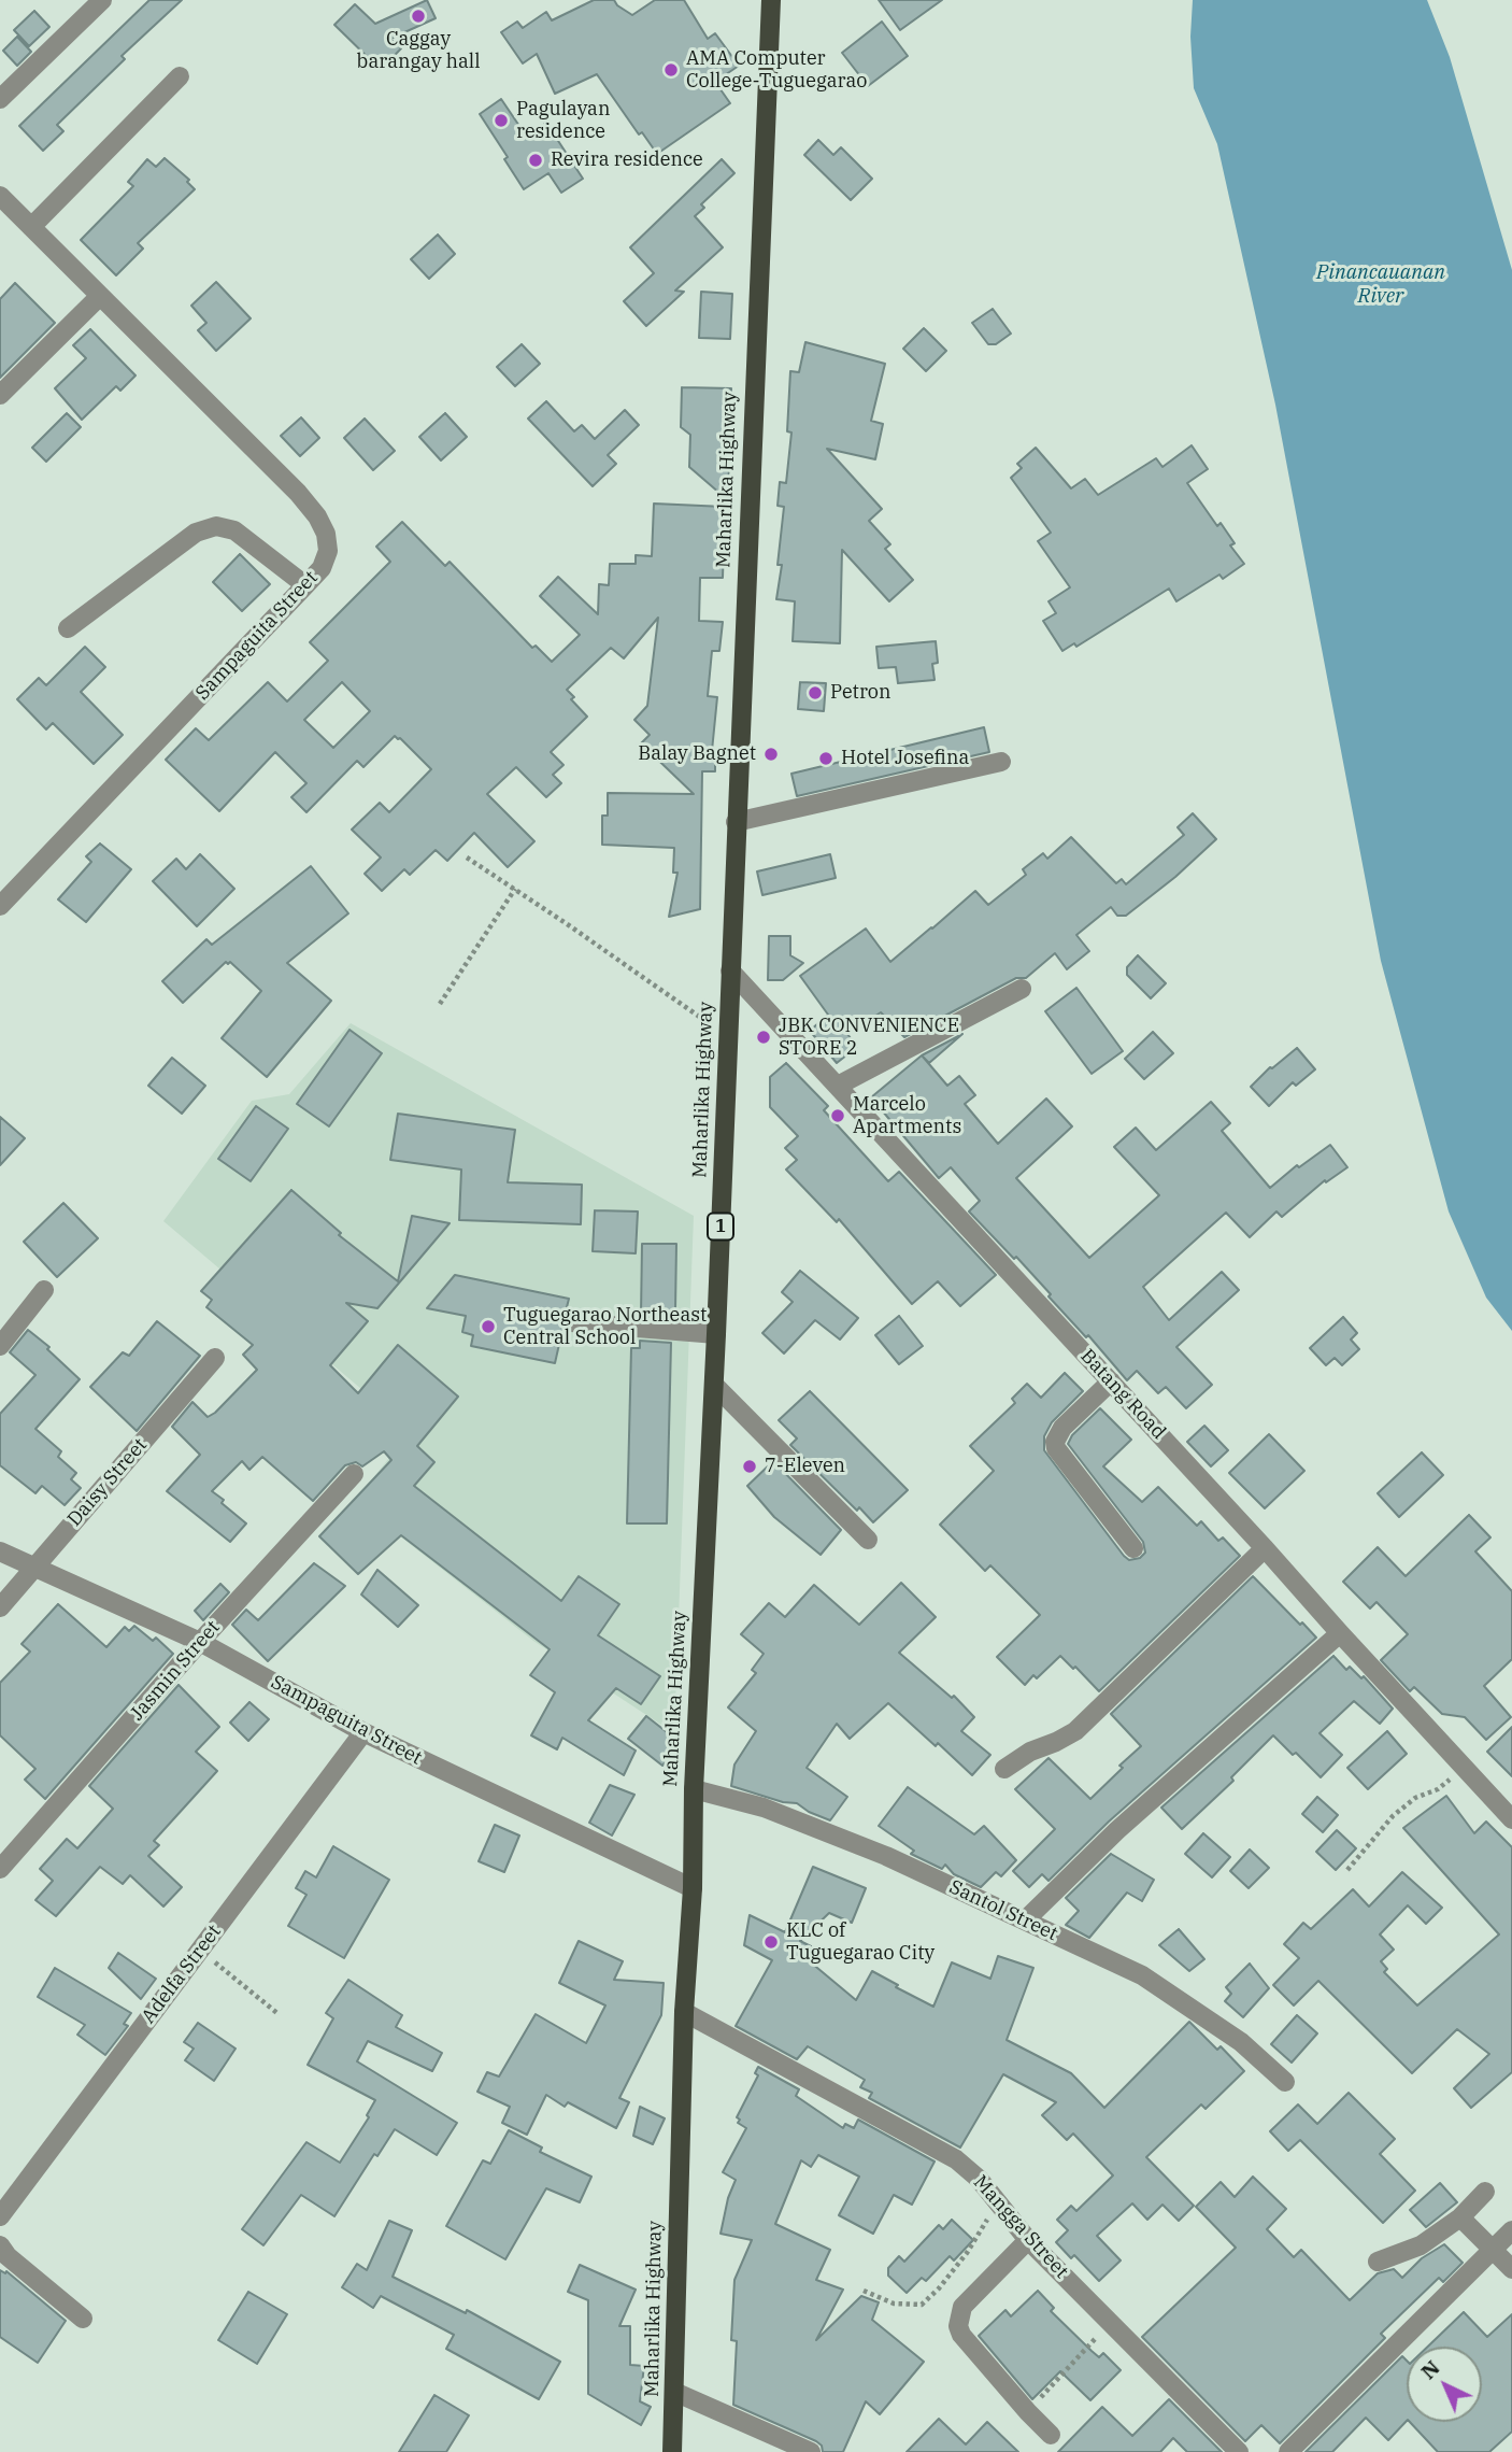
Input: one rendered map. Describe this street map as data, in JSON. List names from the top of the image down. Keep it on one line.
{"streets":{"main road":["Maharlika Highway","1"],"street":["Sampaguita Street","Batang Road","Daisy Street","Jasmin Street","Santol Street","Adelfa Street","Mangga Street"]},"crossings":[["Maharlika Highway","Sampaguita Street"],["Maharlika Highway","Batang Road"],["Maharlika Highway","Santol Street"],["Maharlika Highway","Mangga Street"],["Sampaguita Street","Daisy Street"],["Sampaguita Street","Jasmin Street"],["Sampaguita Street","Adelfa Street"]],"water":["Pinancauanan River"],"places":["Caggay barangay hall","AMA Computer College-Tuguegarao","Pagulayan residence","Revira residence","Petron","Balay Bagnet","Hotel Josefina","JBK CONVENIENCE STORE 2","Marcelo Apartments","Tuguegarao Northeast Central School","7-Eleven","KLC of Tuguegarao City"],"north":"top left"}
